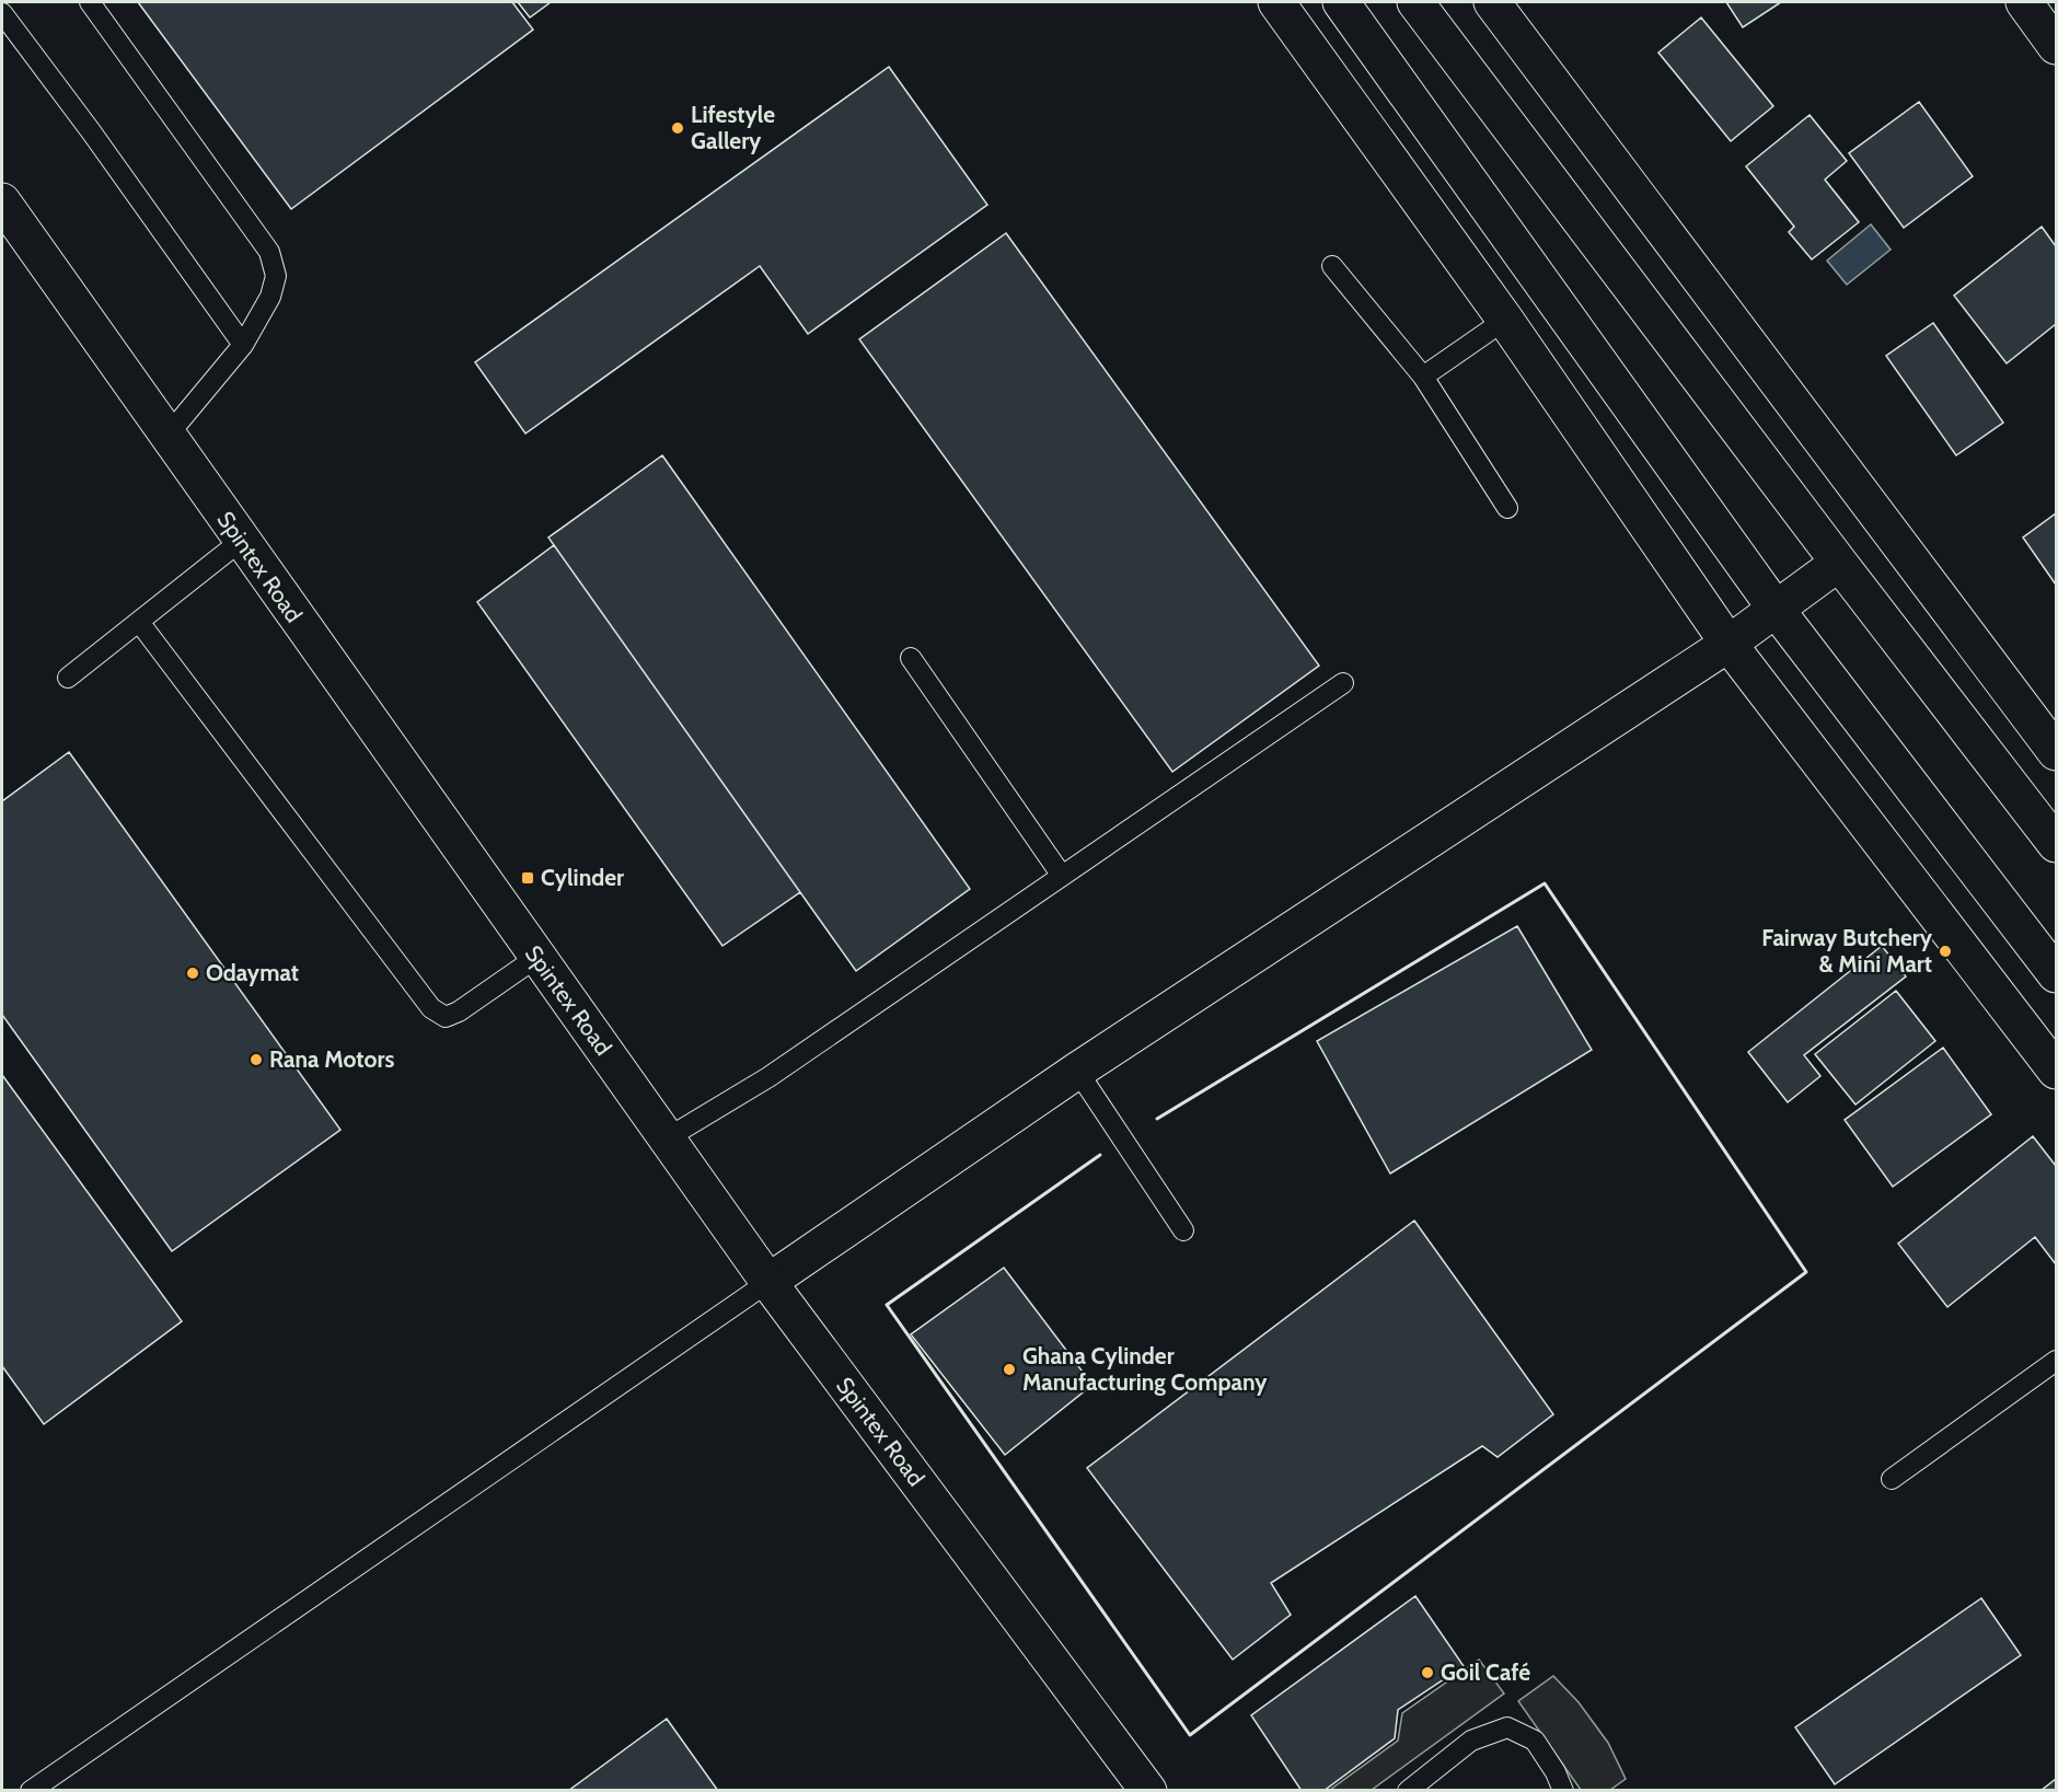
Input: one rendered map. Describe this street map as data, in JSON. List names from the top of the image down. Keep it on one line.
{"streets":{"street":["Spintex Road"]},"places":{"other":["Lifestyle Gallery","Fairway Butchery & Mini Mart","Odaymat","Rana Motors","Ghana Cylinder Manufacturing Company","Goil Café"],"transit":["Cylinder"]}}
